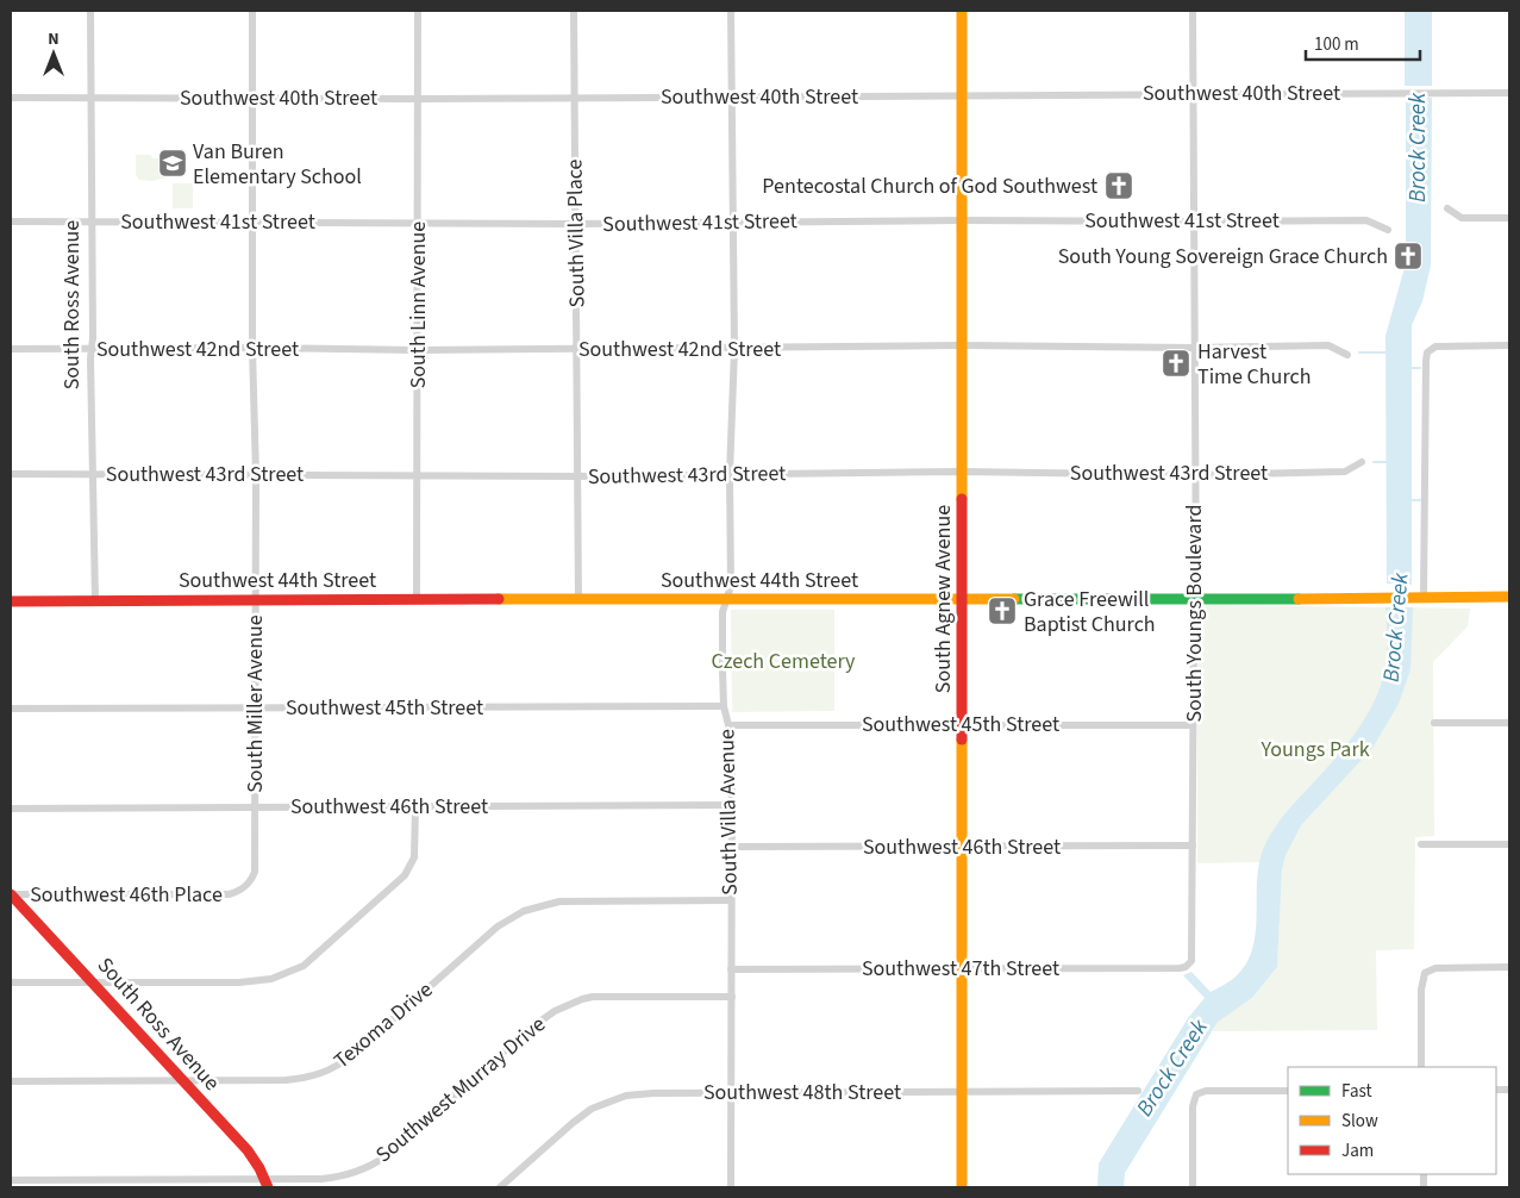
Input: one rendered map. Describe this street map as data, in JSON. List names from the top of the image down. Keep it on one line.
{"streets":{"street":["Southwest 40th Street","Southwest 41st Street","South Villa Place","South Ross Avenue","South Linn Avenue","Southwest 42nd Street","Southwest 43rd Street","Southwest 44th Street","South Agnew Avenue","South Youngs Boulevard","South Miller Avenue","Southwest 45th Street","Southwest 46th Street","South Villa Avenue","Southwest 46th Place","Southwest 47th Street","Texoma Drive","Southwest Murray Drive","Southwest 48th Street"]},"crossings":[["Southwest 40th Street","South Villa Place"],["Southwest 40th Street","South Ross Avenue"],["Southwest 40th Street","South Linn Avenue"],["Southwest 40th Street","South Agnew Avenue"],["Southwest 40th Street","South Youngs Boulevard"],["Southwest 40th Street","South Miller Avenue"],["Southwest 40th Street","South Villa Avenue"],["Southwest 41st Street","South Villa Place"],["Southwest 41st Street","South Ross Avenue"],["Southwest 41st Street","South Linn Avenue"],["Southwest 41st Street","South Agnew Avenue"],["Southwest 41st Street","South Youngs Boulevard"],["Southwest 41st Street","South Miller Avenue"],["Southwest 41st Street","South Villa Avenue"],["South Villa Place","Southwest 42nd Street"],["South Villa Place","Southwest 43rd Street"],["South Villa Place","Southwest 44th Street"],["South Ross Avenue","Southwest 42nd Street"],["South Ross Avenue","Southwest 43rd Street"],["South Ross Avenue","Southwest 44th Street"],["South Ross Avenue","Southwest 46th Place"],["South Ross Avenue","Texoma Drive"],["South Ross Avenue","Southwest Murray Drive"],["South Linn Avenue","Southwest 42nd Street"],["South Linn Avenue","Southwest 43rd Street"],["South Linn Avenue","Southwest 44th Street"],["Southwest 42nd Street","South Agnew Avenue"],["Southwest 42nd Street","South Youngs Boulevard"],["Southwest 42nd Street","South Miller Avenue"],["Southwest 42nd Street","South Villa Avenue"],["Southwest 43rd Street","South Agnew Avenue"],["Southwest 43rd Street","South Youngs Boulevard"],["Southwest 43rd Street","South Miller Avenue"],["Southwest 43rd Street","South Villa Avenue"],["Southwest 44th Street","South Agnew Avenue"],["Southwest 44th Street","South Youngs Boulevard"],["Southwest 44th Street","South Miller Avenue"],["Southwest 44th Street","South Villa Avenue"],["South Agnew Avenue","Southwest 45th Street"],["South Agnew Avenue","Southwest 46th Street"],["South Agnew Avenue","Southwest 47th Street"],["South Agnew Avenue","Southwest 48th Street"],["South Youngs Boulevard","Southwest 45th Street"],["South Youngs Boulevard","Southwest 46th Street"],["South Youngs Boulevard","Southwest 47th Street"],["South Miller Avenue","Southwest 45th Street"],["South Miller Avenue","Southwest 46th Street"],["South Miller Avenue","Southwest 46th Place"],["Southwest 45th Street","South Villa Avenue"],["Southwest 46th Street","South Villa Avenue"],["South Villa Avenue","Southwest 47th Street"],["South Villa Avenue","Texoma Drive"],["South Villa Avenue","Southwest Murray Drive"],["South Villa Avenue","Southwest 48th Street"]],"water":["Brock Creek"],"parks":["Czech Cemetery","Youngs Park"],"places":{"school or university":["Van Buren Elementary School"],"church":["Pentecostal Church of God Southwest","South Young Sovereign Grace Church","Harvest Time Church","Grace Freewill Baptist Church"]},"legend":["Fast","Slow","Jam"],"scale_bar":"100 m","north":"top"}
